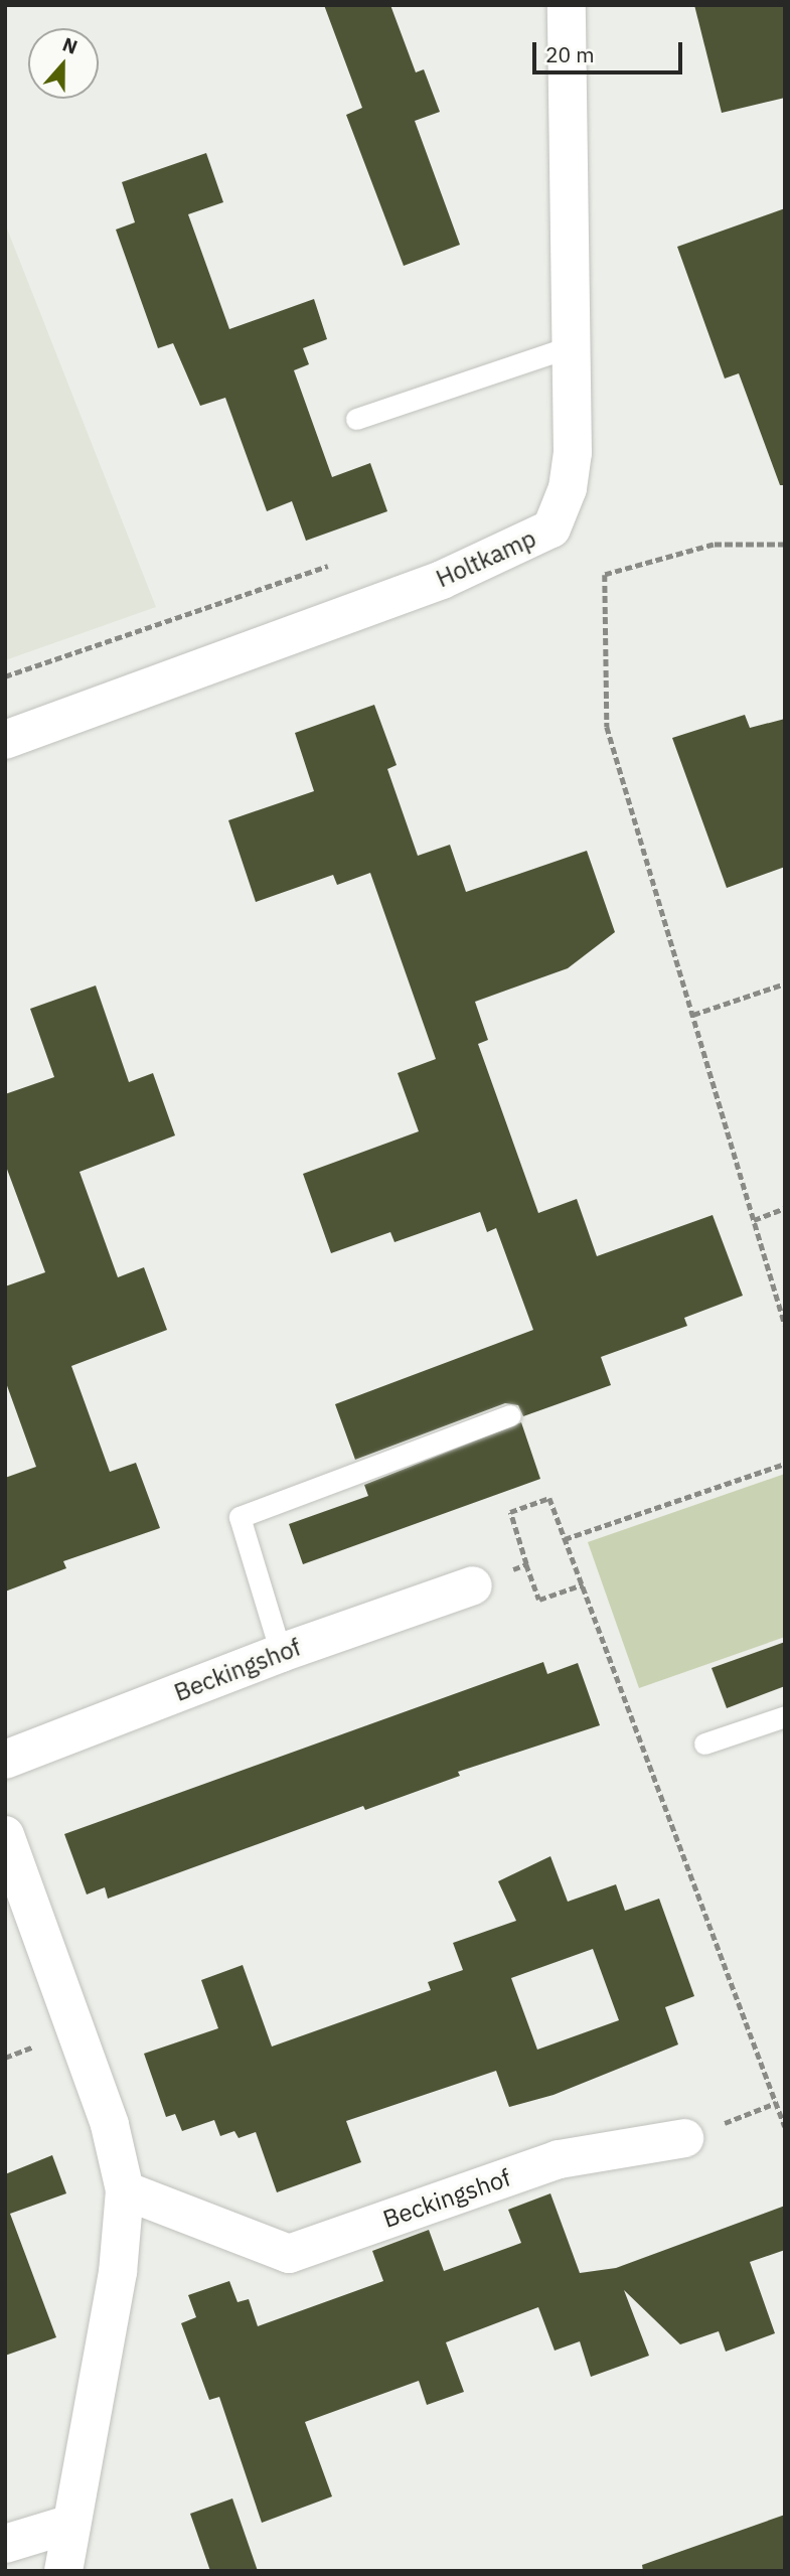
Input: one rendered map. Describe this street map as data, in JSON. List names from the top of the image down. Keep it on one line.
{"streets":{"street":["Holtkamp","Beckingshof"]},"scale_bar":"20 m","north":"top"}
